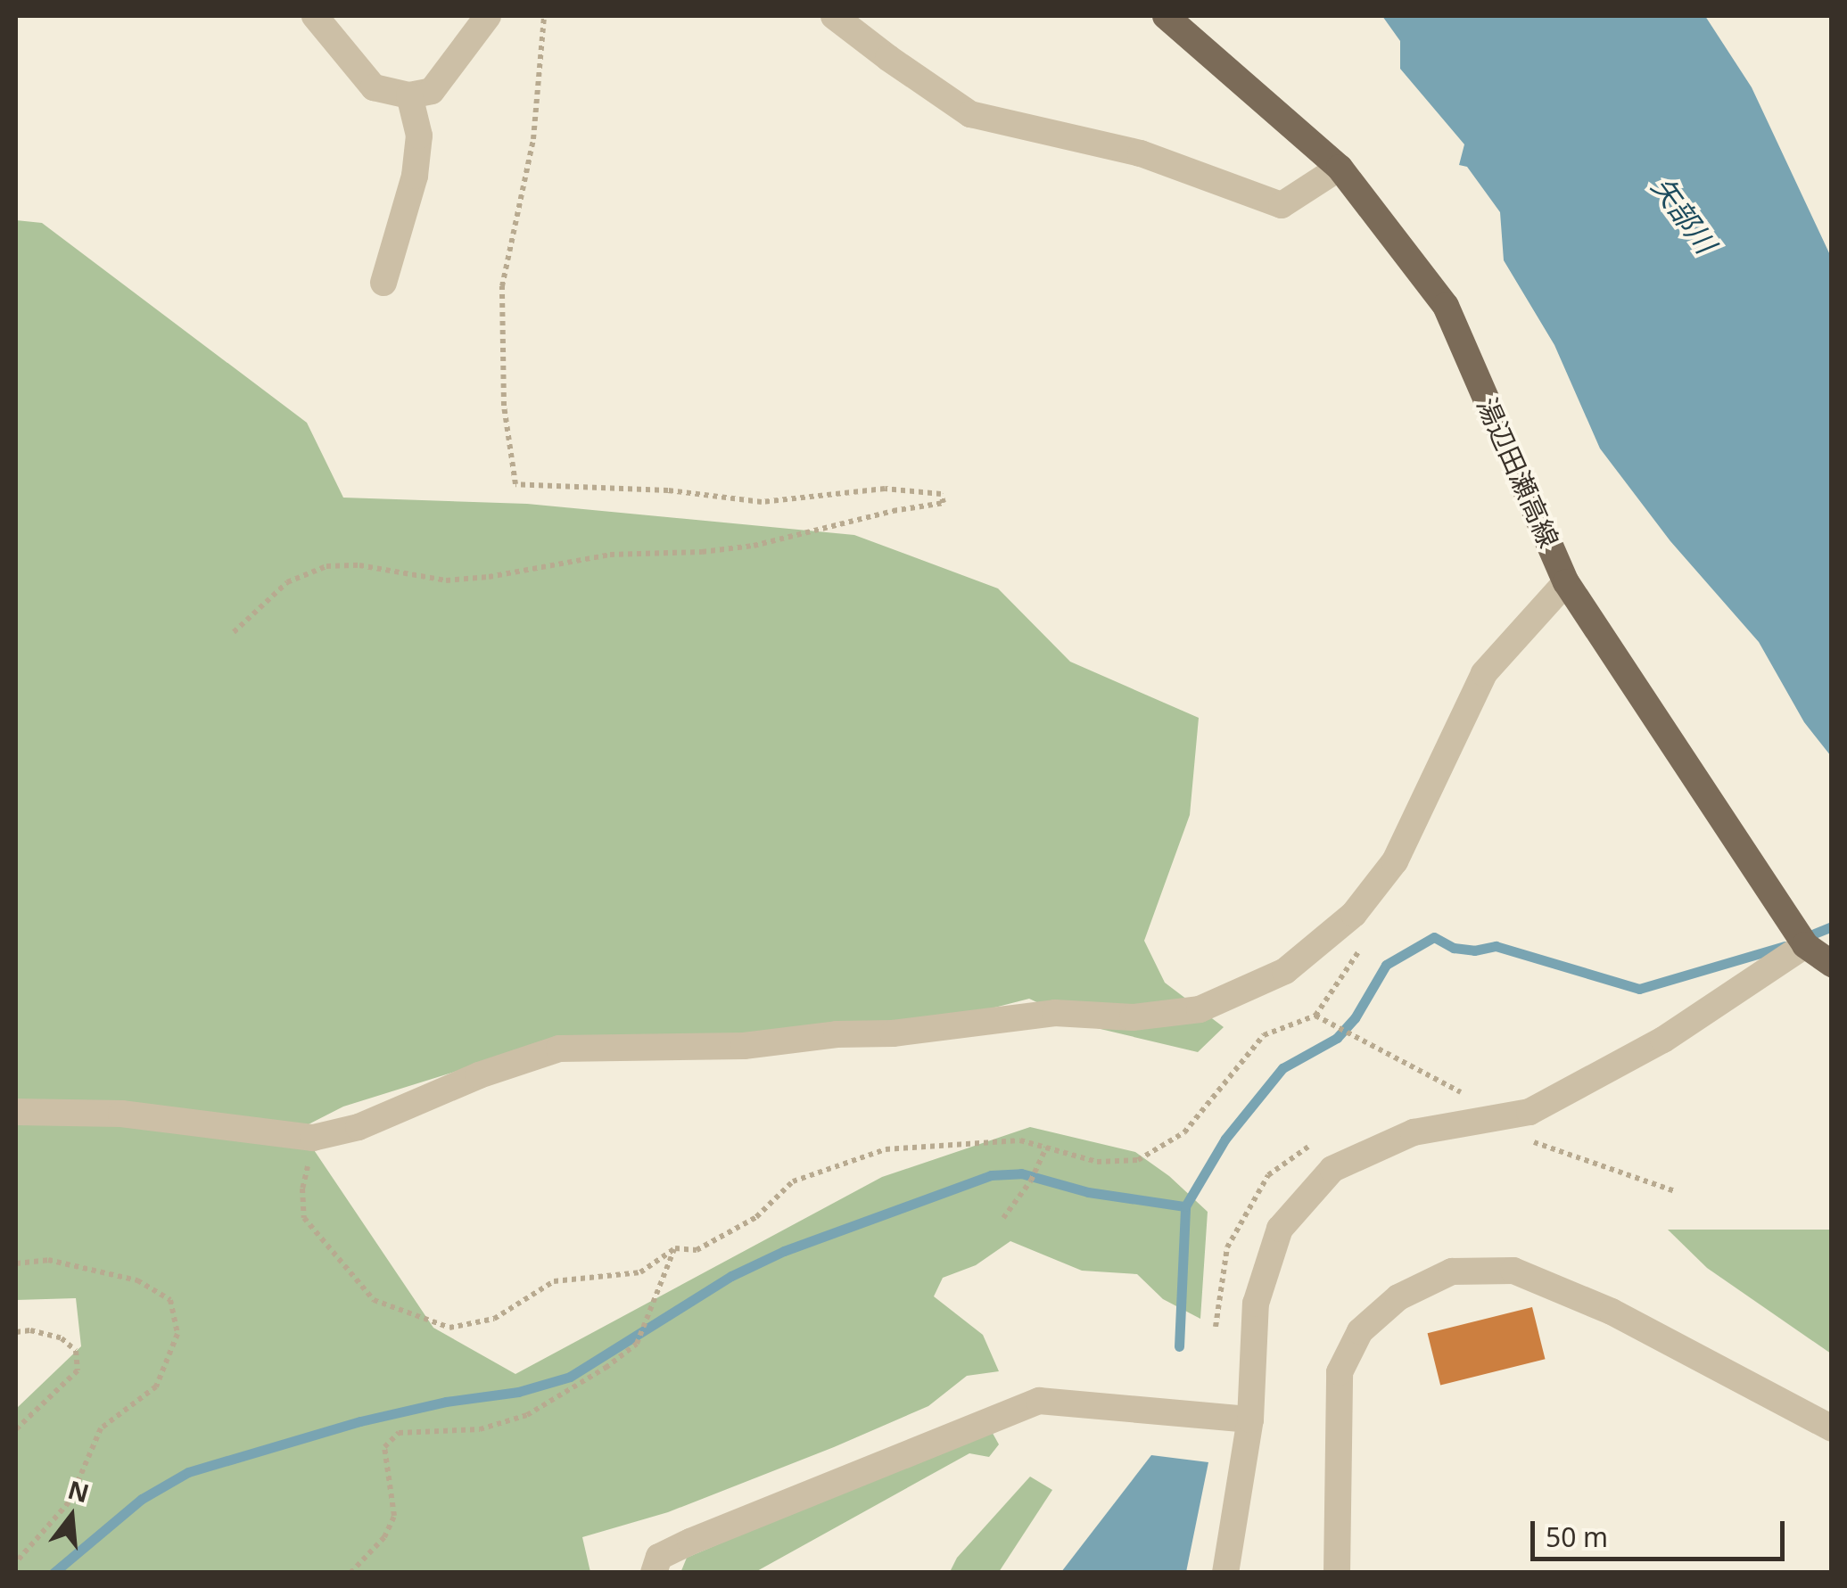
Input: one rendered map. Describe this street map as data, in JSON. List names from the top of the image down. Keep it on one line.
{"streets":{"main road":["湯辺田瀬高線"]},"water":["矢部川"],"scale_bar":"50 m","north":"top"}
